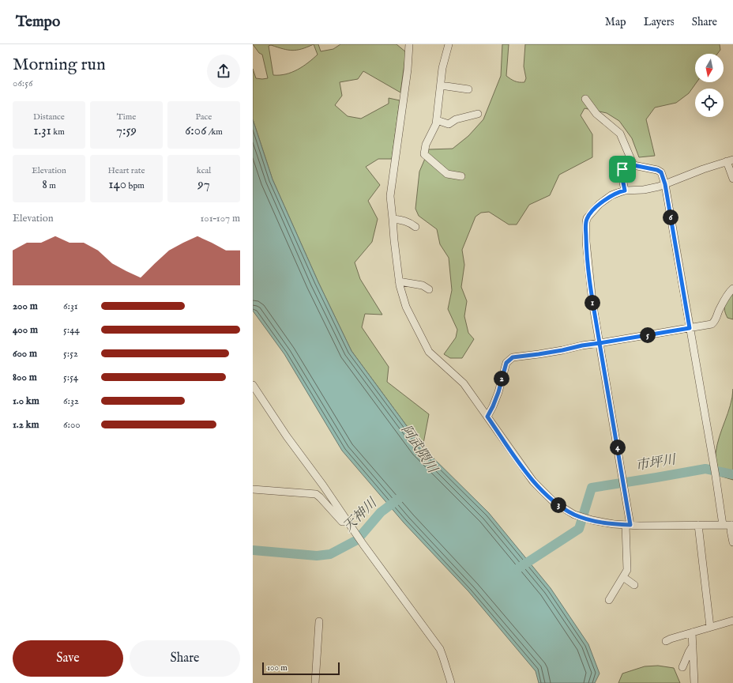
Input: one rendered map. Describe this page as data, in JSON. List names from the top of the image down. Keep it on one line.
{"water":["阿武隈川","市坪川","天神川"],"scale_bar":"100 m","north":"bottom","page":{"header":"Tempo","nav":["Map","Layers","Share"],"heading":["Morning run","06:56"],"stats":[["Distance","1.31 km"],["Time","7:59"],["Pace","6:06 /km"],["Elevation","8 m"],["Heart rate","140 bpm"],["kcal","97"]],"chart":["Elevation","101–107 m"],"pins":["6","1","5","2","4","3"],"list":[{"name":"200 m","note":"6:31"},{"name":"400 m","note":"5:44"},{"name":"600 m","note":"5:52"},{"name":"800 m","note":"5:54"},{"name":"1.0 km","note":"6:32"},{"name":"1.2 km","note":"6:00"}],"buttons":["Save","Share"],"scale":"100 m"}}
